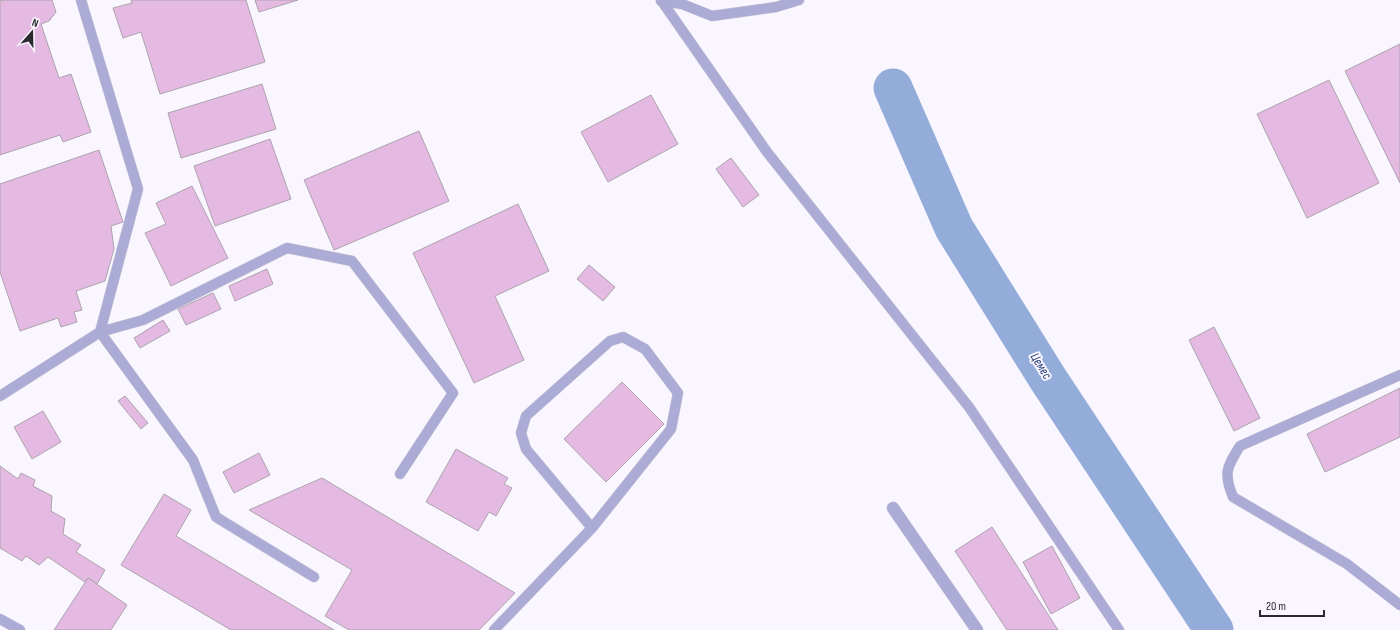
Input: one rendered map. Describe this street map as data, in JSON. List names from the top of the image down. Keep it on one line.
{"water":["Цемес"],"scale_bar":"20 m","north":"top"}
